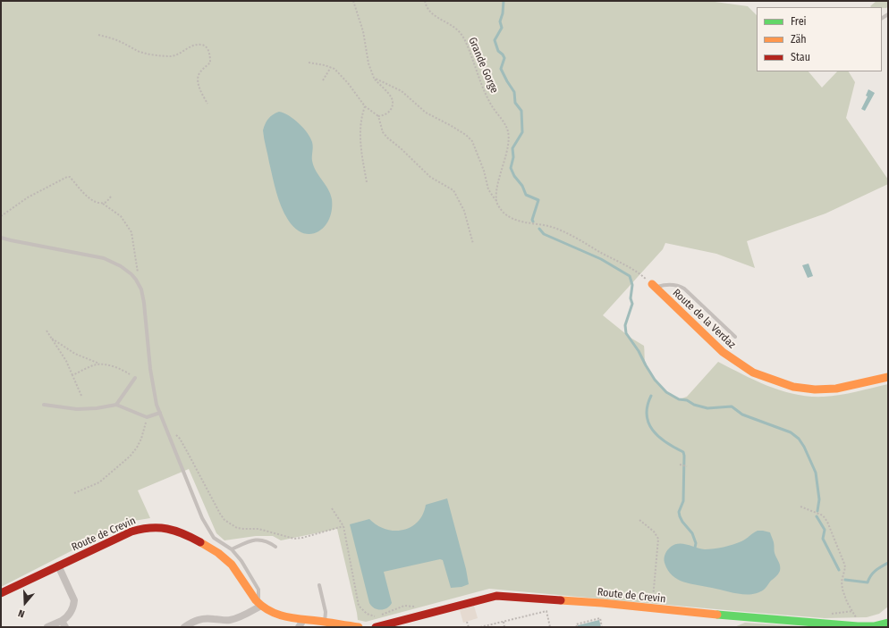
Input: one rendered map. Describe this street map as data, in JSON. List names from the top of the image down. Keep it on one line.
{"streets":{"street":["Route de la Verdaz","Route de Crevin"],"path":["Grande Gorge"]},"legend":["Frei","Zäh","Stau"],"north":"bottom"}
